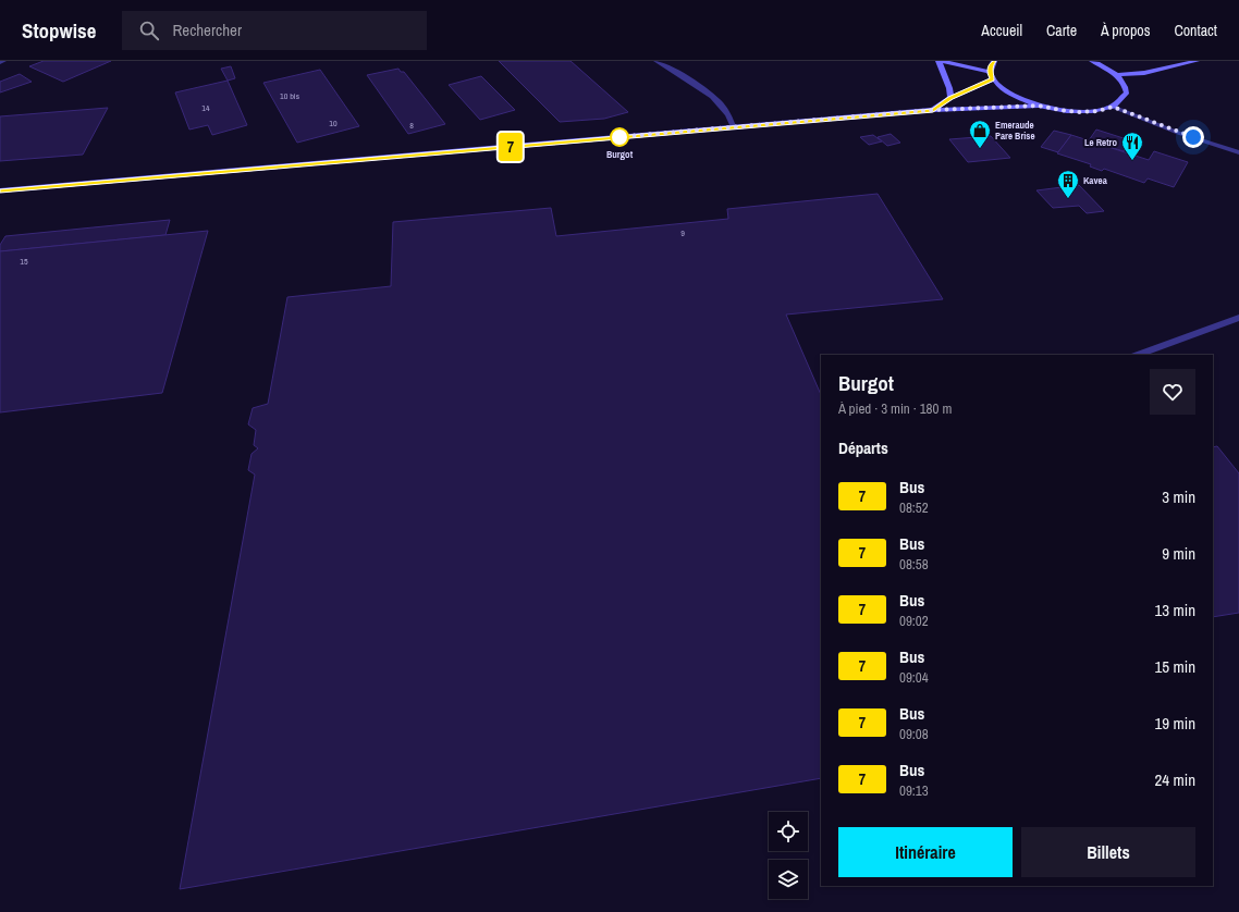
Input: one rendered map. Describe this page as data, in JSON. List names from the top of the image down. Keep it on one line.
{"places":{"other":["Burgot"],"shop":["Emeraude Pare Brise"],"restaurant":["Le Retro"],"building":["Kavea"]},"lines":["bus line 7"],"house_numbers":["10 bis","14","10","8","9","15"],"page":{"header":"Stopwise","search":"Rechercher","nav":["Accueil","Carte","À propos","Contact"],"on_map":"7","heading":[["Burgot","À pied · 3 min · 180 m"],"Départs"],"list":[{"mark":"7","name":"Bus","note":"08:52","value":"3 min"},{"mark":"7","name":"Bus","note":"08:58","value":"9 min"},{"mark":"7","name":"Bus","note":"09:02","value":"13 min"},{"mark":"7","name":"Bus","note":"09:04","value":"15 min"},{"mark":"7","name":"Bus","note":"09:08","value":"19 min"},{"mark":"7","name":"Bus","note":"09:13","value":"24 min"}],"buttons":["Itinéraire","Billets"]}}
